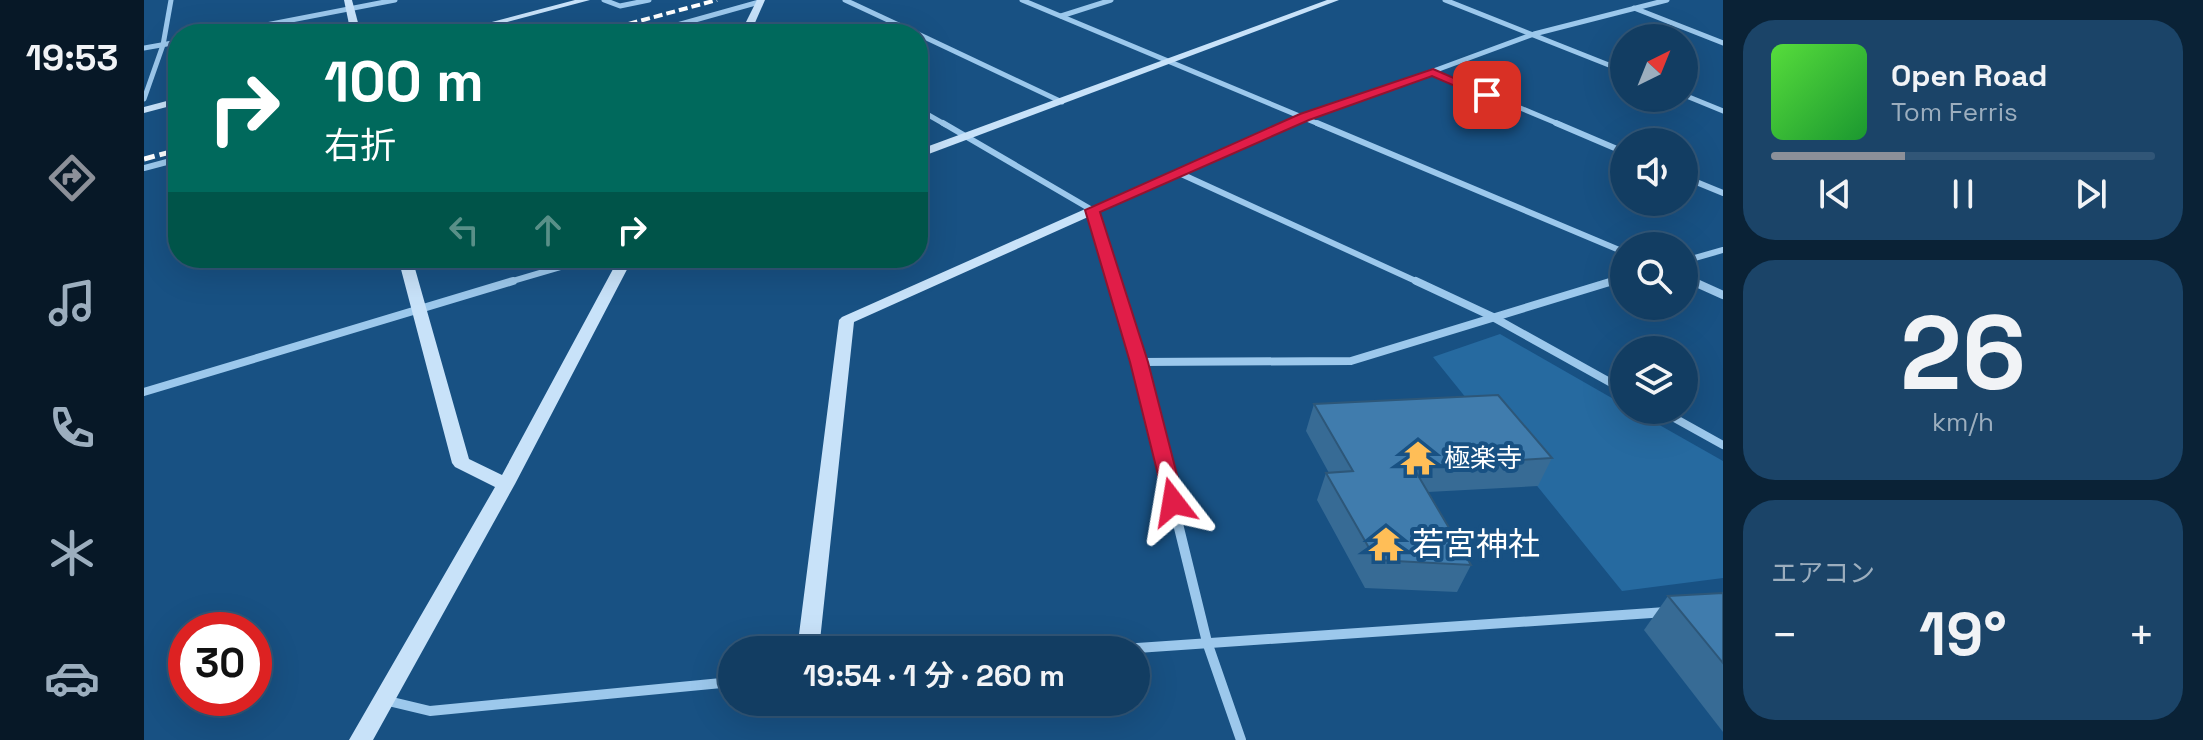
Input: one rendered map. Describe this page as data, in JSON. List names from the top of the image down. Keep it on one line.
{"places":{"temple":["極楽寺","若宮神社"]},"north":"top right","page":{"tabs":"19:53","turn":["100 m","右折"],"song":["Open Road","Tom Ferris"],"tile":[["26","km/h"],"エアコン"],"heat":["−","19°","+"],"limit":"30","trip":"19:54 · 1 分 · 260 m"}}
